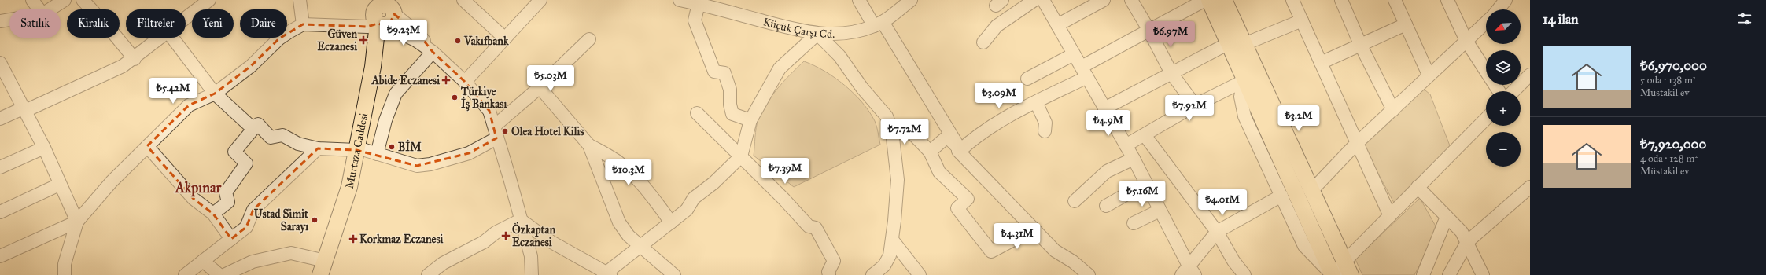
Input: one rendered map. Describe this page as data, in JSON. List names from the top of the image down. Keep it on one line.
{"streets":{"main road":["Murtaza Caddesi"],"street":["Küçük Çarşı Cd."]},"districts":["Akpınar"],"places":{"health":["Güven Eczanesi","Abide Eczanesi","Özkaptan Eczanesi","Korkmaz Eczanesi"],"other":["Vakıfbank","Türkiye İş Bankası","Olea Hotel Kilis","BİM","Ustad Simit Sarayı"]},"north":"bottom left","page":{"heading":"14 ilan","map_buttons":["+","−"],"chip":["Satılık","Kiralık","Filtreler","Yeni","Daire"],"price":["₺9.23M","₺6.97M","₺5.03M","₺5.42M","₺3.09M","₺7.92M","₺3.2M","₺4.9M","₺7.72M","₺7.39M","₺10.3M","₺5.16M","₺4.01M","₺4.31M"],"list":[{"name":"₺6,970,000","note":"5 oda · 138 m² · Müstakil ev"},{"name":"₺7,920,000","note":"4 oda · 128 m² · Müstakil ev"}]}}
